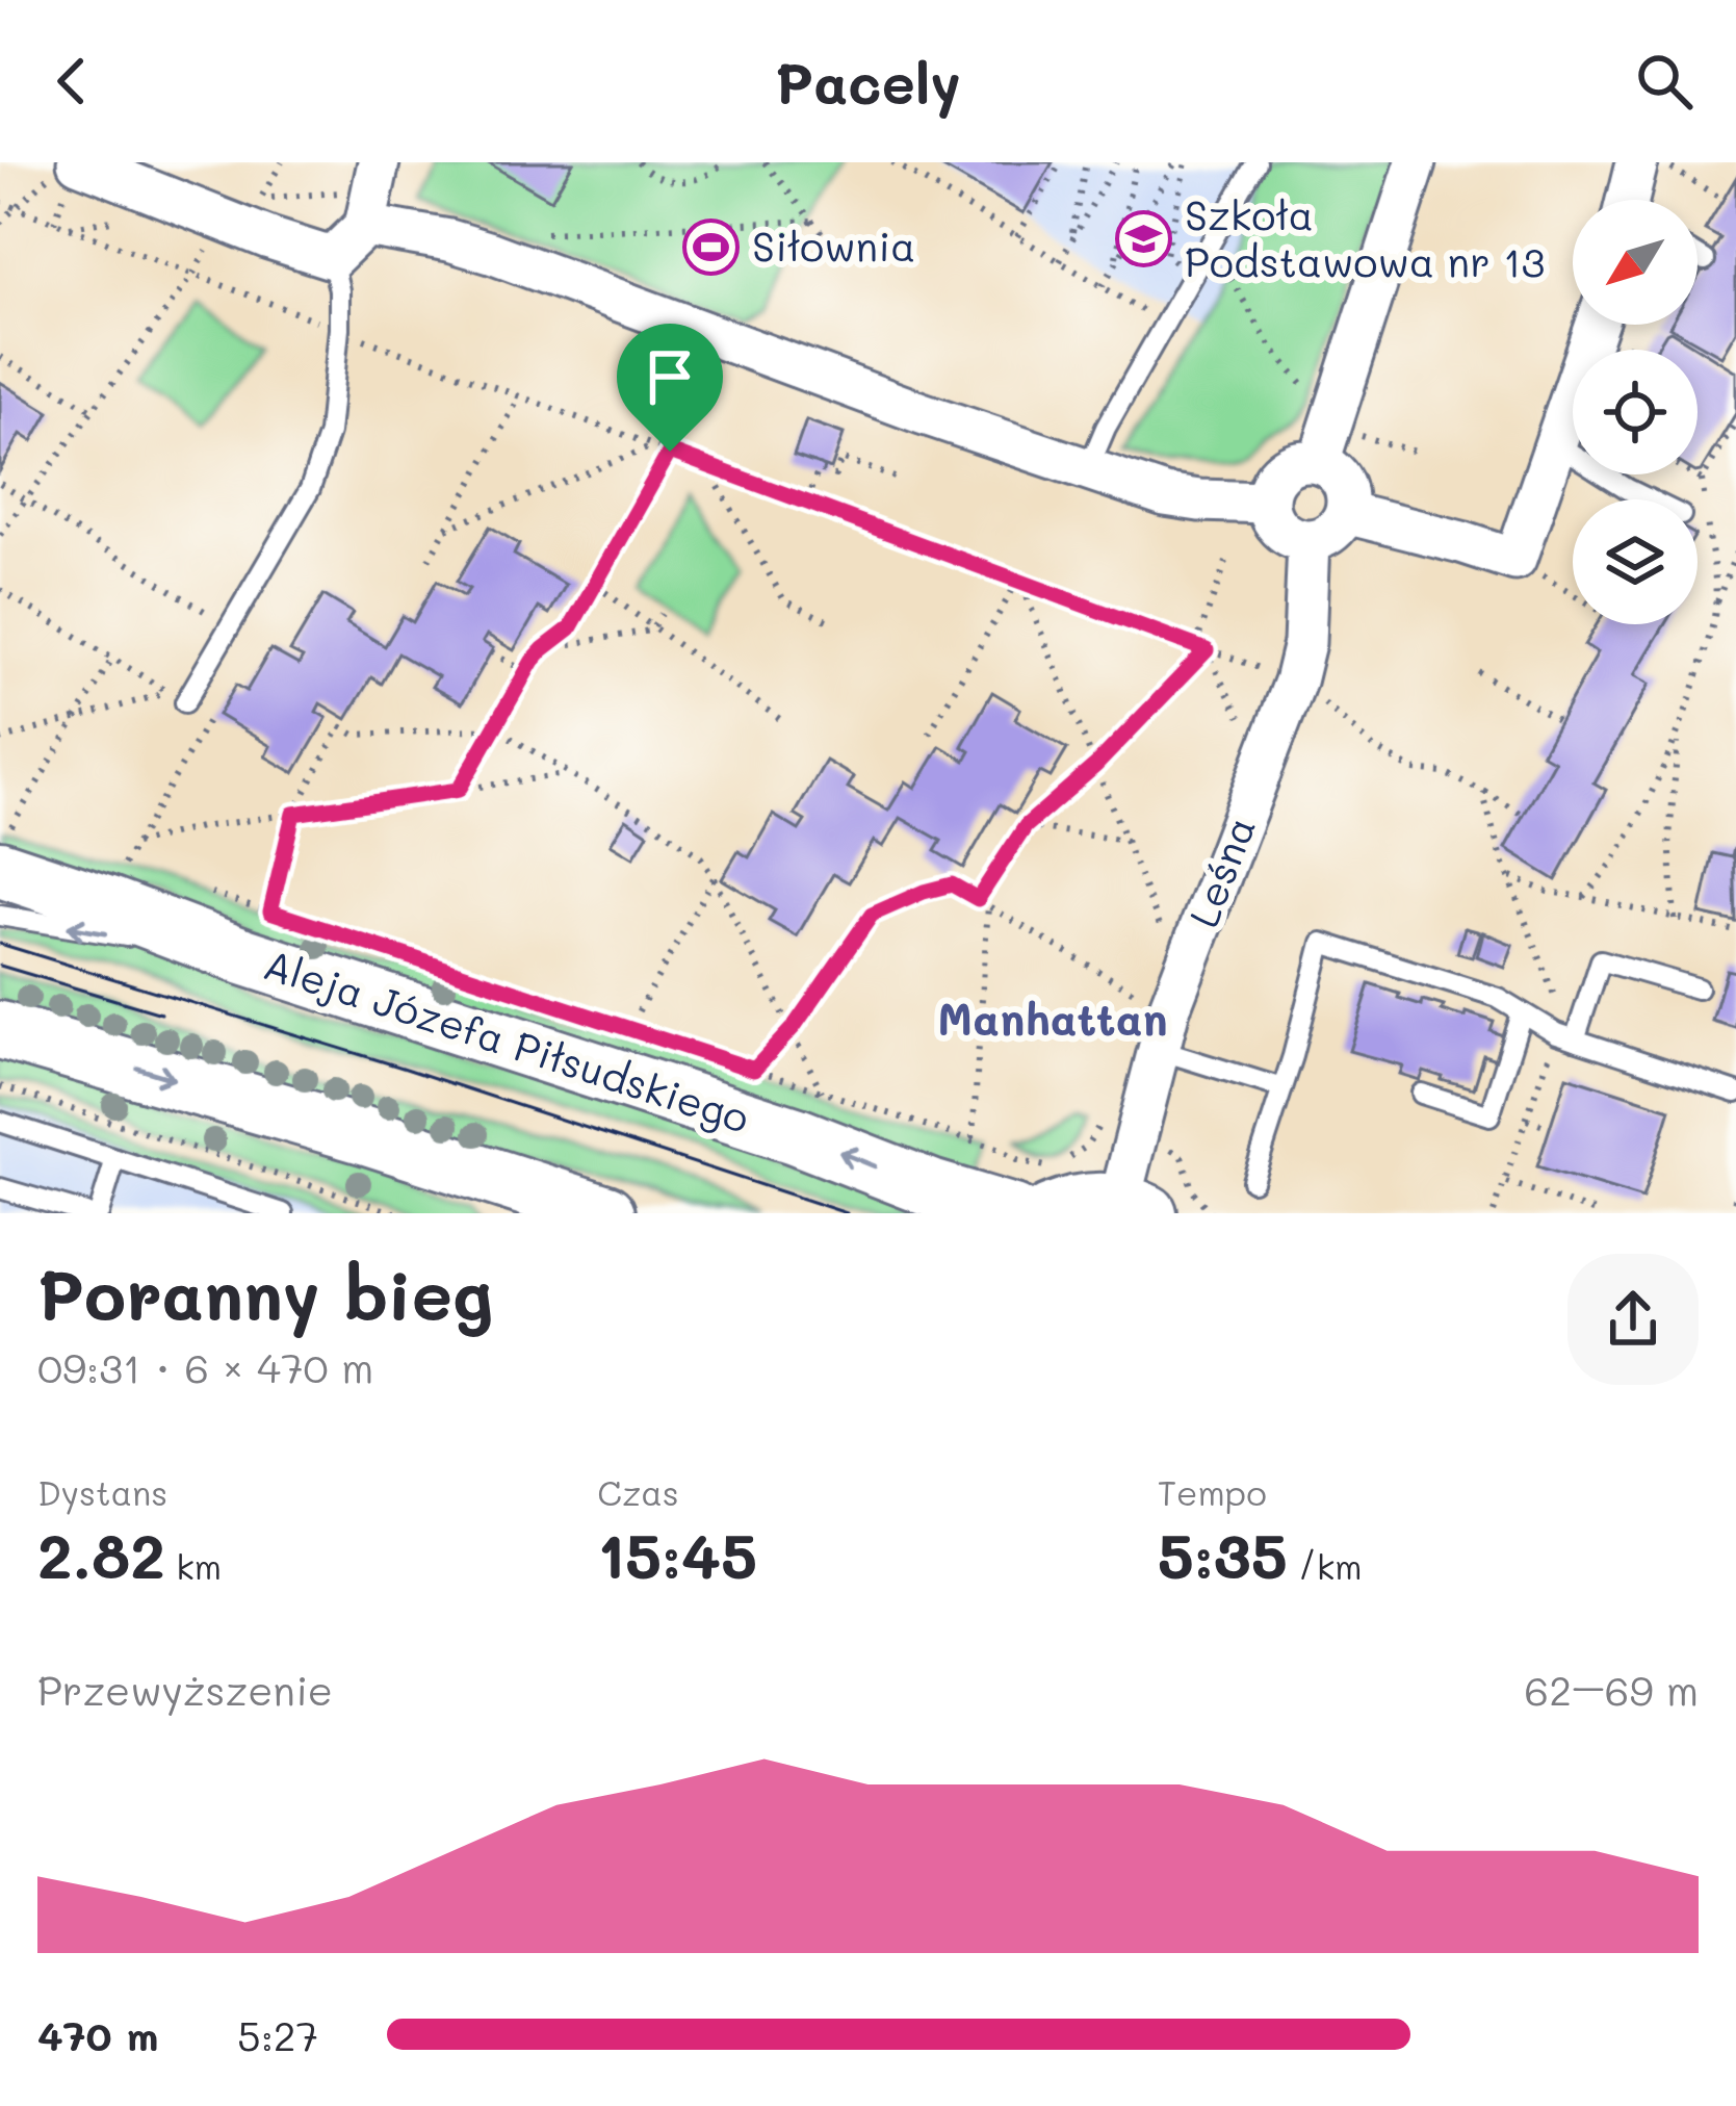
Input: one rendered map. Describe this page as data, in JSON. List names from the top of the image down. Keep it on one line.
{"streets":{"street":["Leśna","Aleja Józefa Piłsudskiego"]},"districts":["Manhattan"],"places":{"school or university":["Szkoła Podstawowa nr 13"],"sports":["Siłownia"]},"north":"bottom left","page":{"header":"Pacely","heading":["Poranny bieg","09:31 · 6 × 470 m"],"stats":[["Dystans","2.82 km"],["Czas","15:45"],["Tempo","5:35 /km"]],"chart":["Przewyższenie","62–69 m"],"list":[{"name":"470 m","note":"5:27"}]}}
